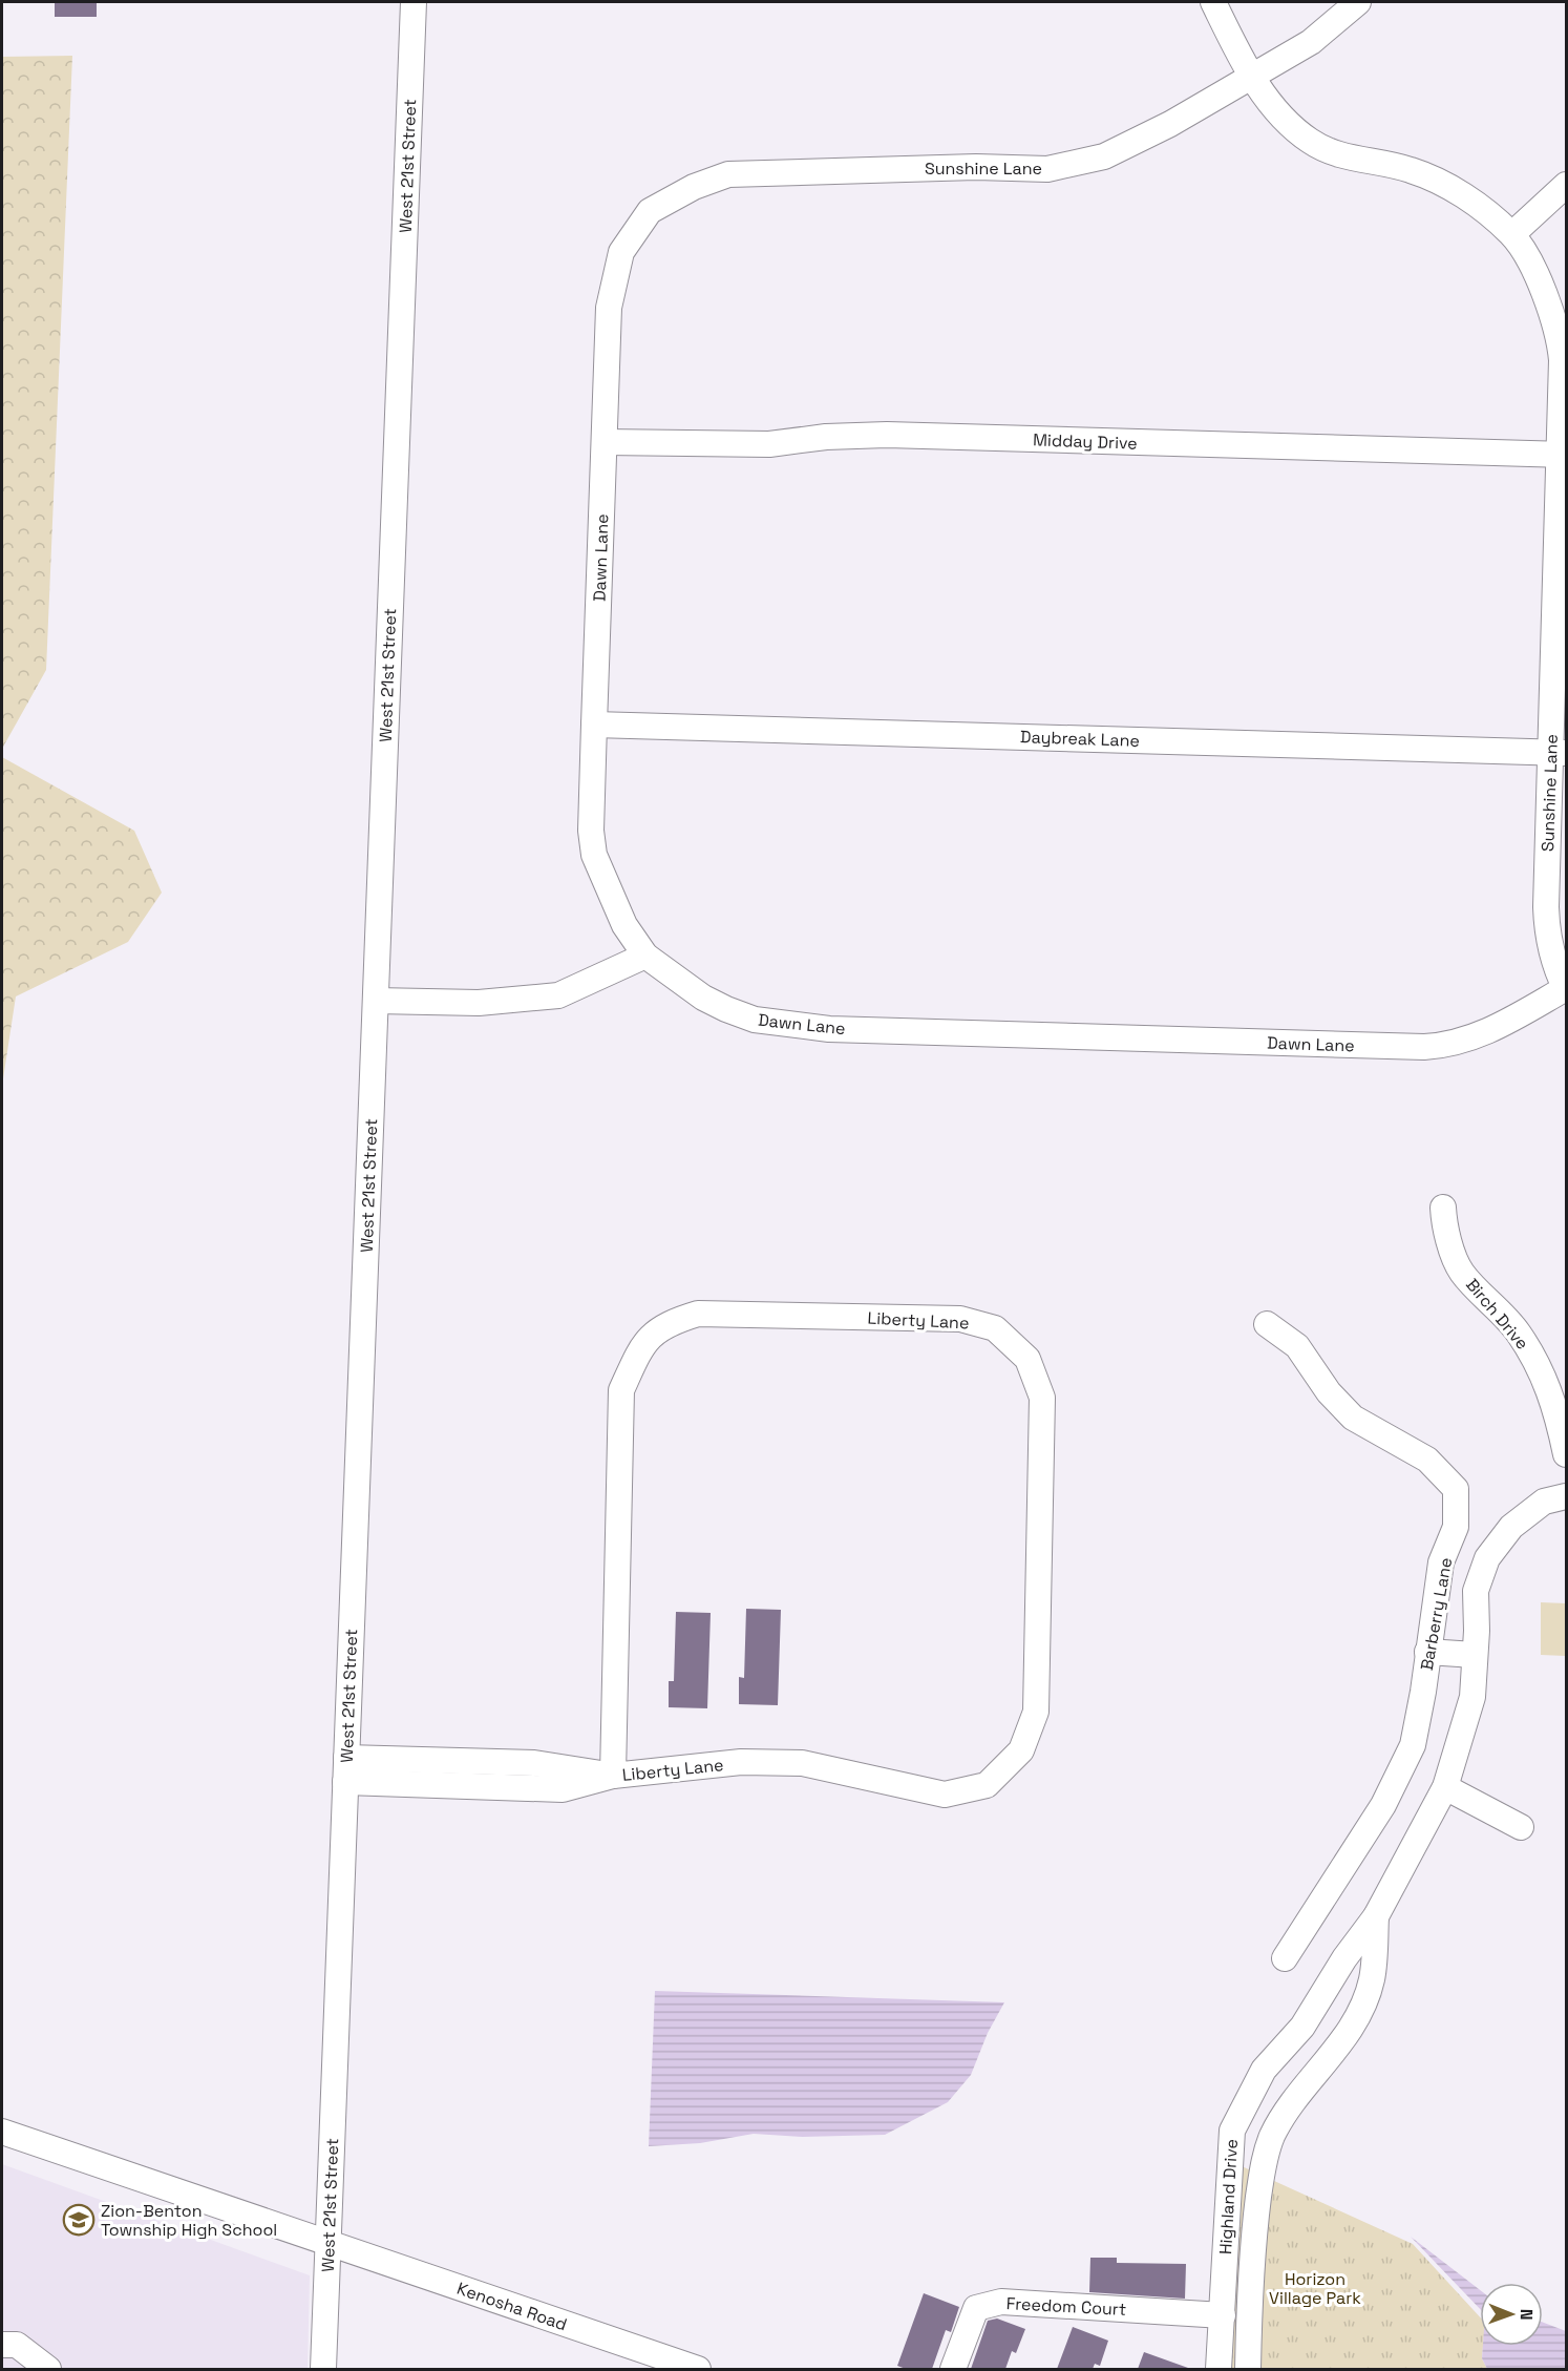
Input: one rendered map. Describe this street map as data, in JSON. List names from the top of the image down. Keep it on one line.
{"streets":{"street":["West 21st Street","Sunshine Lane","Midday Drive","Dawn Lane","Daybreak Lane","Birch Drive","Liberty Lane","Barberry Lane","Highland Drive","Kenosha Road","Freedom Court"]},"crossings":[["West 21st Street","Liberty Lane"],["West 21st Street","Kenosha Road"],["Sunshine Lane","Midday Drive"],["Sunshine Lane","Dawn Lane"],["Sunshine Lane","Daybreak Lane"],["Midday Drive","Dawn Lane"],["Dawn Lane","Daybreak Lane"],["Highland Drive","Freedom Court"]],"parks":["Horizon Village Park"],"places":{"school or university":["Zion-Benton Township High School"]},"north":"right"}
